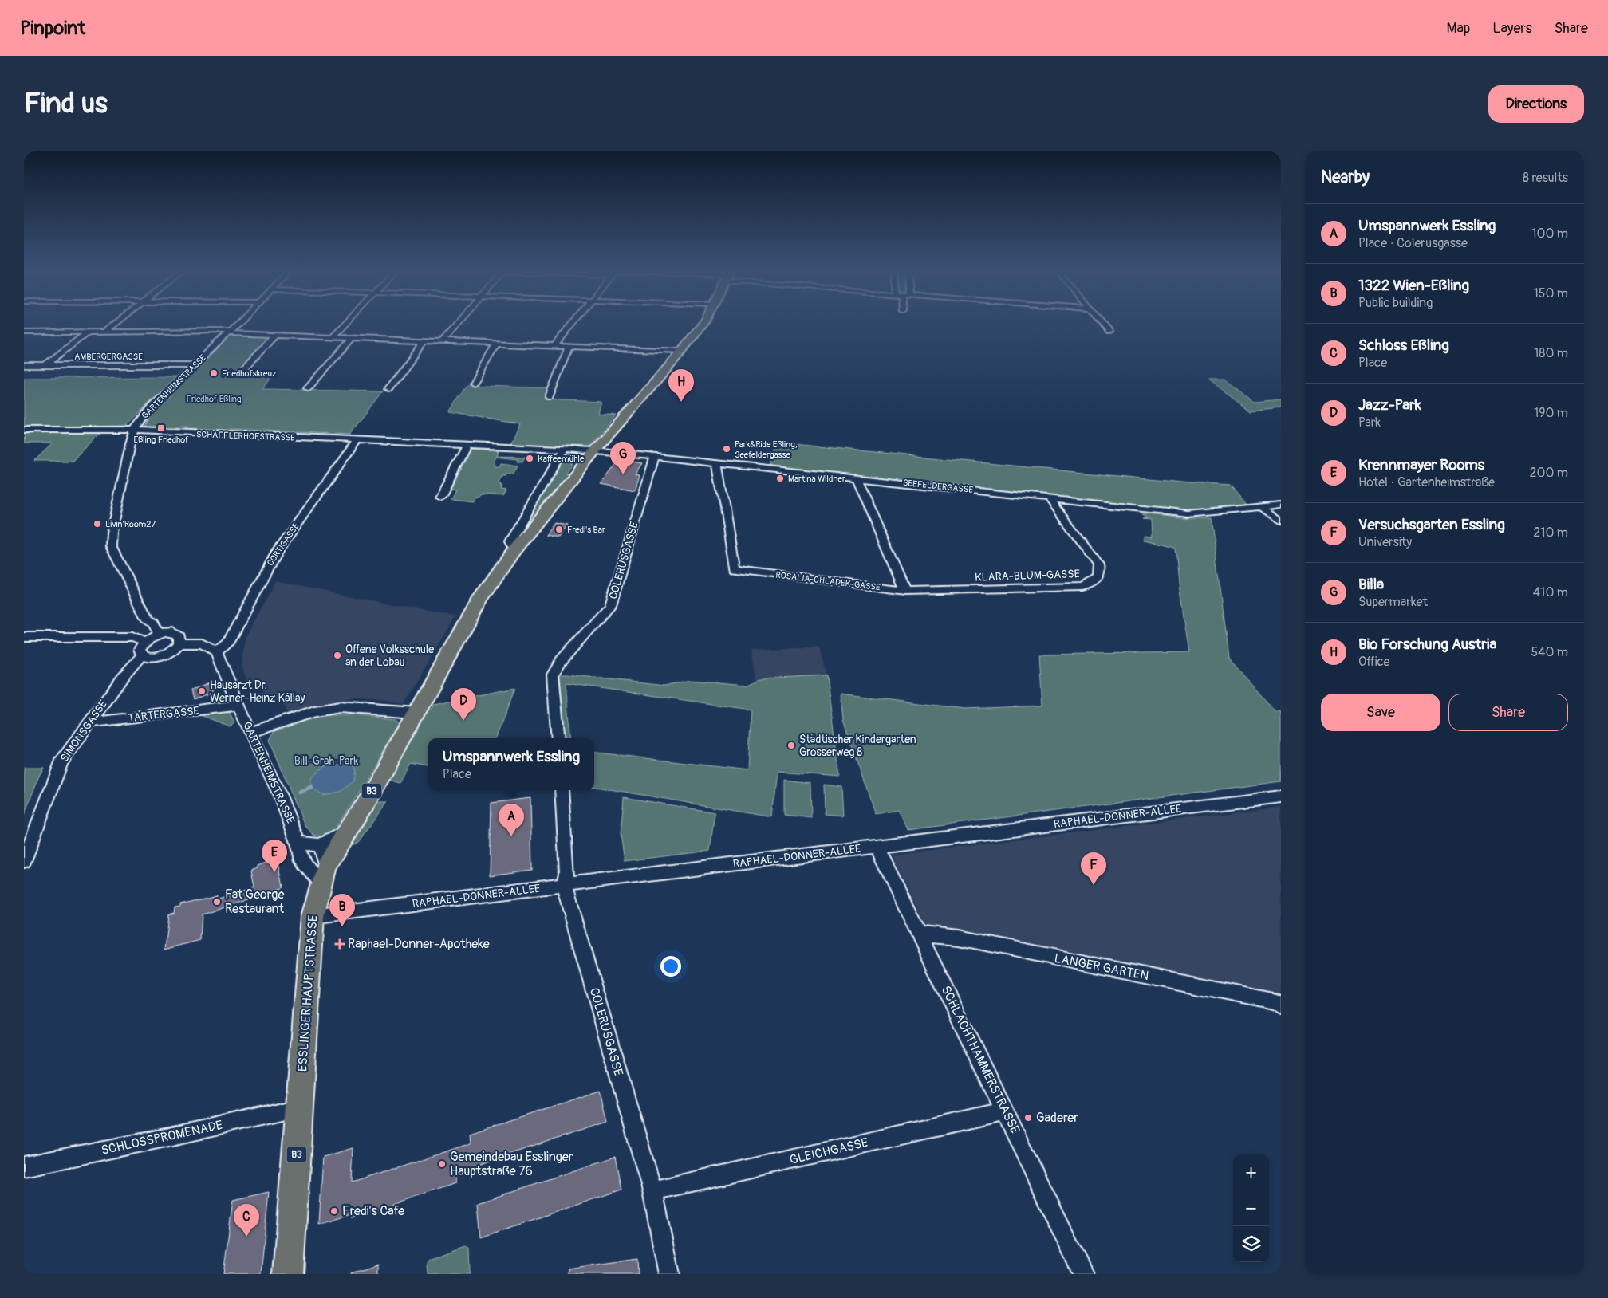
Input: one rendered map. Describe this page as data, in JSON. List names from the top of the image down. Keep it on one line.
{"streets":{"main road":["B3","ESSLINGER HAUPTSTRASSE"],"street":["AMBERGERGASSE","GARTENHEIMSTRASSE","SCHAFFLERHOFSTRASSE","SEEFELDERGASSE","CORTIGASSE","COLERUSGASSE","KLARA-BLUM-GASSE","ROSALIA-CHLADEK-GASSE","TARTERGASSE","SIMONSGASSE","RAPHAEL-DONNER-ALLEE","LANGER GARTEN","SCHLACHTHAMMERSTRASSE","SCHLOSSPROMENADE","GLEICHGASSE"]},"crossings":[["AMBERGERGASSE","GARTENHEIMSTRASSE"],["GARTENHEIMSTRASSE","SCHAFFLERHOFSTRASSE"],["GARTENHEIMSTRASSE","CORTIGASSE"],["GARTENHEIMSTRASSE","TARTERGASSE"],["GARTENHEIMSTRASSE","SIMONSGASSE"],["GARTENHEIMSTRASSE","ESSLINGER HAUPTSTRASSE"],["SCHAFFLERHOFSTRASSE","SEEFELDERGASSE"],["SCHAFFLERHOFSTRASSE","CORTIGASSE"],["SCHAFFLERHOFSTRASSE","ESSLINGER HAUPTSTRASSE"],["SEEFELDERGASSE","COLERUSGASSE"],["SEEFELDERGASSE","KLARA-BLUM-GASSE"],["SEEFELDERGASSE","ROSALIA-CHLADEK-GASSE"],["SEEFELDERGASSE","ESSLINGER HAUPTSTRASSE"],["COLERUSGASSE","RAPHAEL-DONNER-ALLEE"],["COLERUSGASSE","GLEICHGASSE"],["KLARA-BLUM-GASSE","ROSALIA-CHLADEK-GASSE"],["TARTERGASSE","SIMONSGASSE"],["RAPHAEL-DONNER-ALLEE","ESSLINGER HAUPTSTRASSE"],["RAPHAEL-DONNER-ALLEE","SCHLACHTHAMMERSTRASSE"],["LANGER GARTEN","SCHLACHTHAMMERSTRASSE"],["ESSLINGER HAUPTSTRASSE","SCHLOSSPROMENADE"],["SCHLACHTHAMMERSTRASSE","GLEICHGASSE"]],"parks":["Friedhof Eßling","Bill-Grah-Park"],"places":{"other":["Friedhofskreuz","Park&Ride Eßling, Seefeldergasse","Kaffeemühle","Martina Wildner","Livin'Room27","Fredi's Bar","Offene Volksschule an der Lobau","Hausarzt Dr. Werner-Heinz Kállay","Städtischer Kindergarten Grosserweg 8","Fat George Restaurant","Gaderer","Gemeindebau Esslinger Hauptstraße 76","Fredi's Cafe"],"transit":["Eßling Friedhof"],"health":["Raphael-Donner-Apotheke"]},"page":{"header":"Pinpoint","nav":["Map","Layers","Share"],"buttons":["Directions",["Save","Share"]],"title":"Find us","heading":["Nearby","8 results"],"list":[{"mark":"A","name":"Umspannwerk Essling","note":"Place · Colerusgasse","value":"100 m"},{"mark":"B","name":"1322 Wien-Eßling","note":"Public building","value":"150 m"},{"mark":"C","name":"Schloss Eßling","note":"Place","value":"180 m"},{"mark":"D","name":"Jazz-Park","note":"Park","value":"190 m"},{"mark":"E","name":"Krennmayer Rooms","note":"Hotel · Gartenheimstraße","value":"200 m"},{"mark":"F","name":"Versuchsgarten Essling","note":"University","value":"210 m"},{"mark":"G","name":"Billa","note":"Supermarket","value":"410 m"},{"mark":"H","name":"Bio Forschung Austria","note":"Office","value":"540 m"}],"pins":["H","G","D","A","E","F","B","C"],"popup":["Umspannwerk Essling","Place"],"map_buttons":["+","−"]}}
